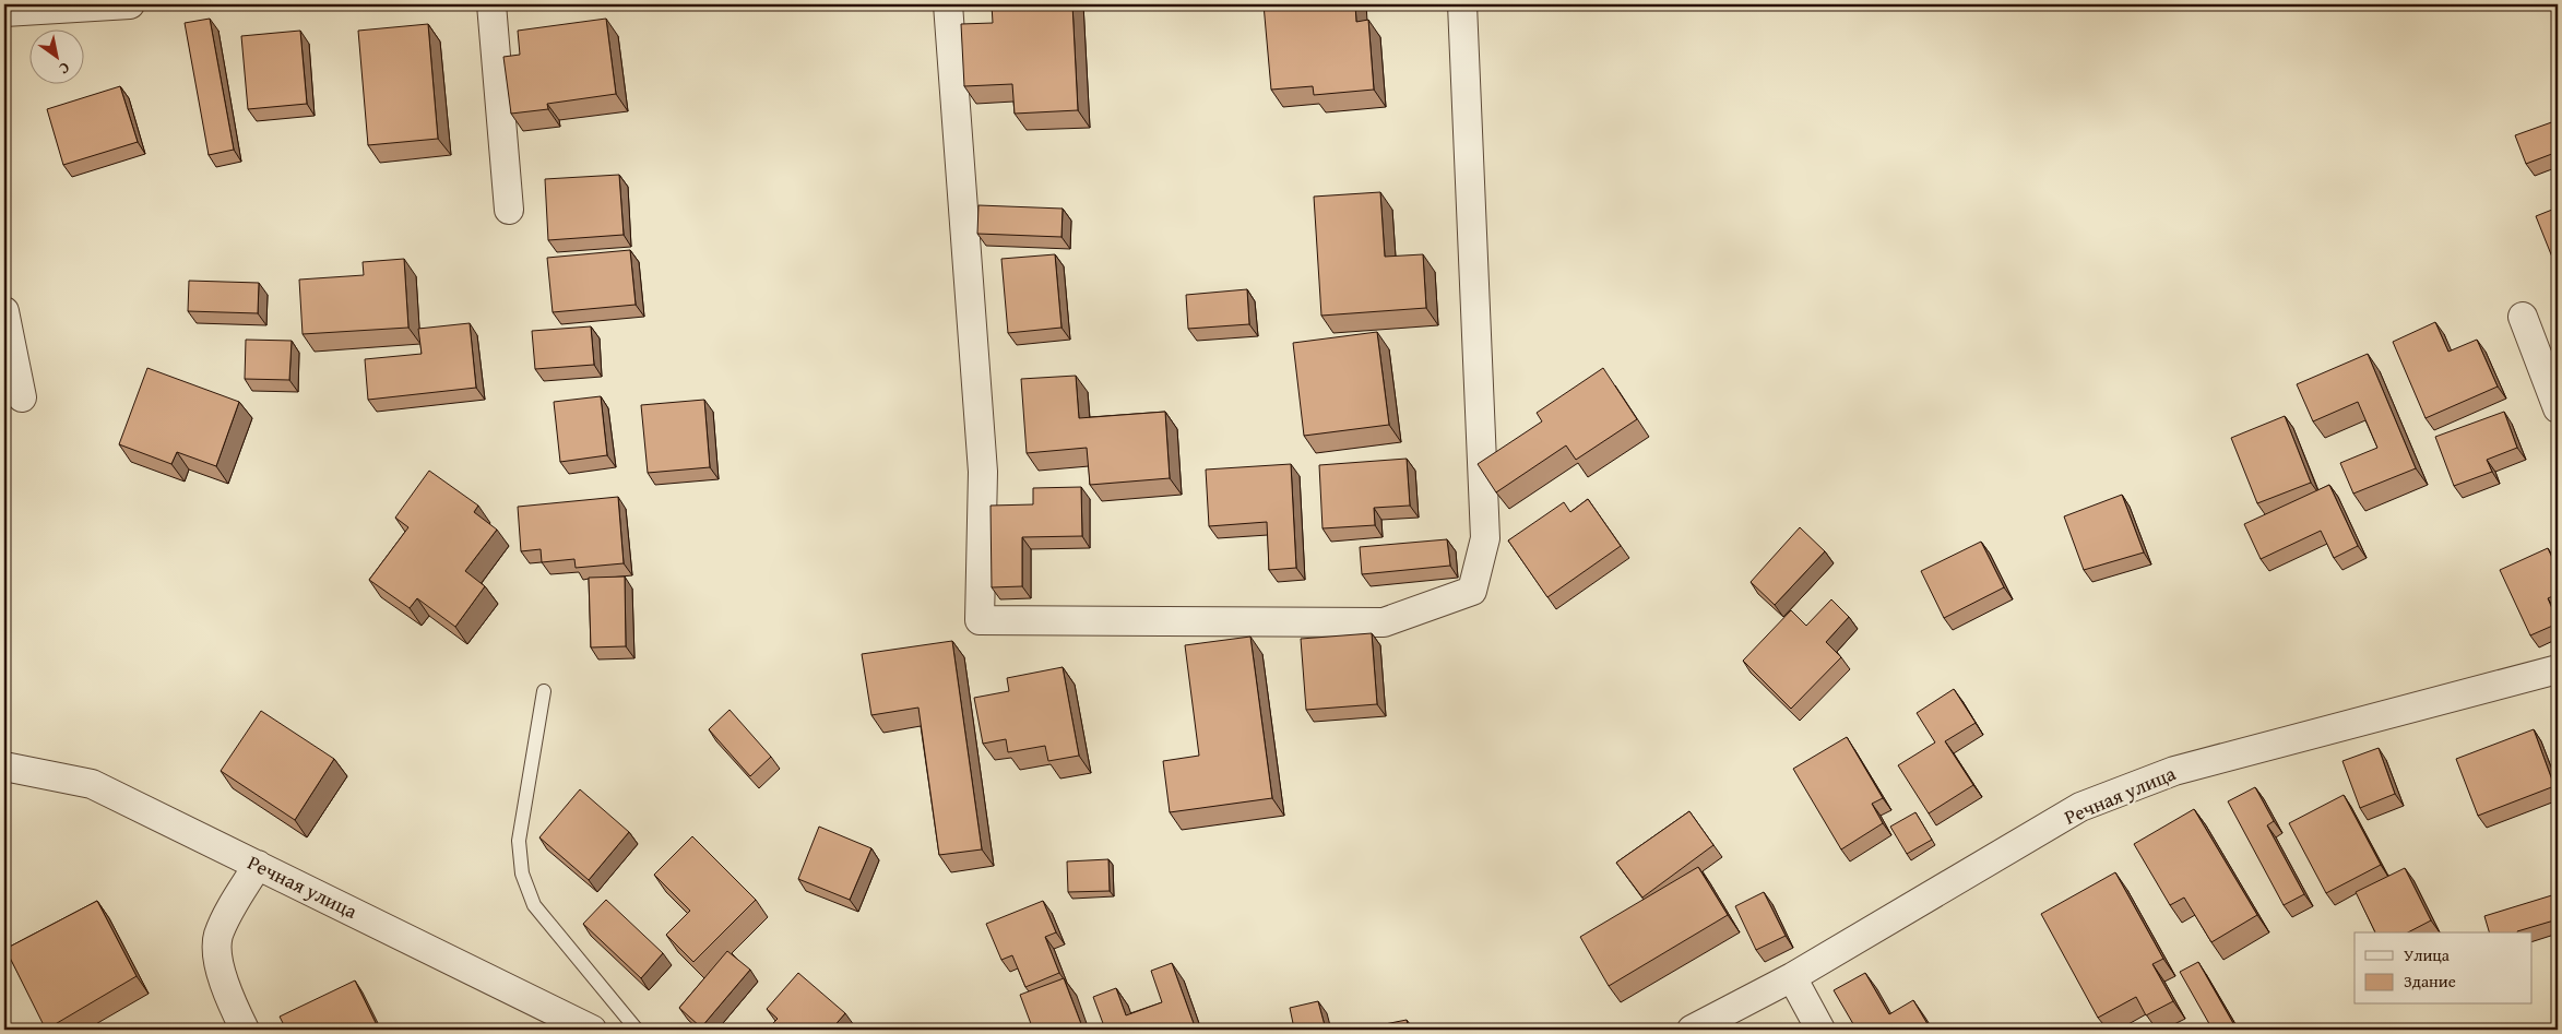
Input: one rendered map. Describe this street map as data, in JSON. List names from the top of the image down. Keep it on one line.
{"streets":{"street":["Речная улица"]},"legend":["Улица","Здание"],"north":"bottom right"}
